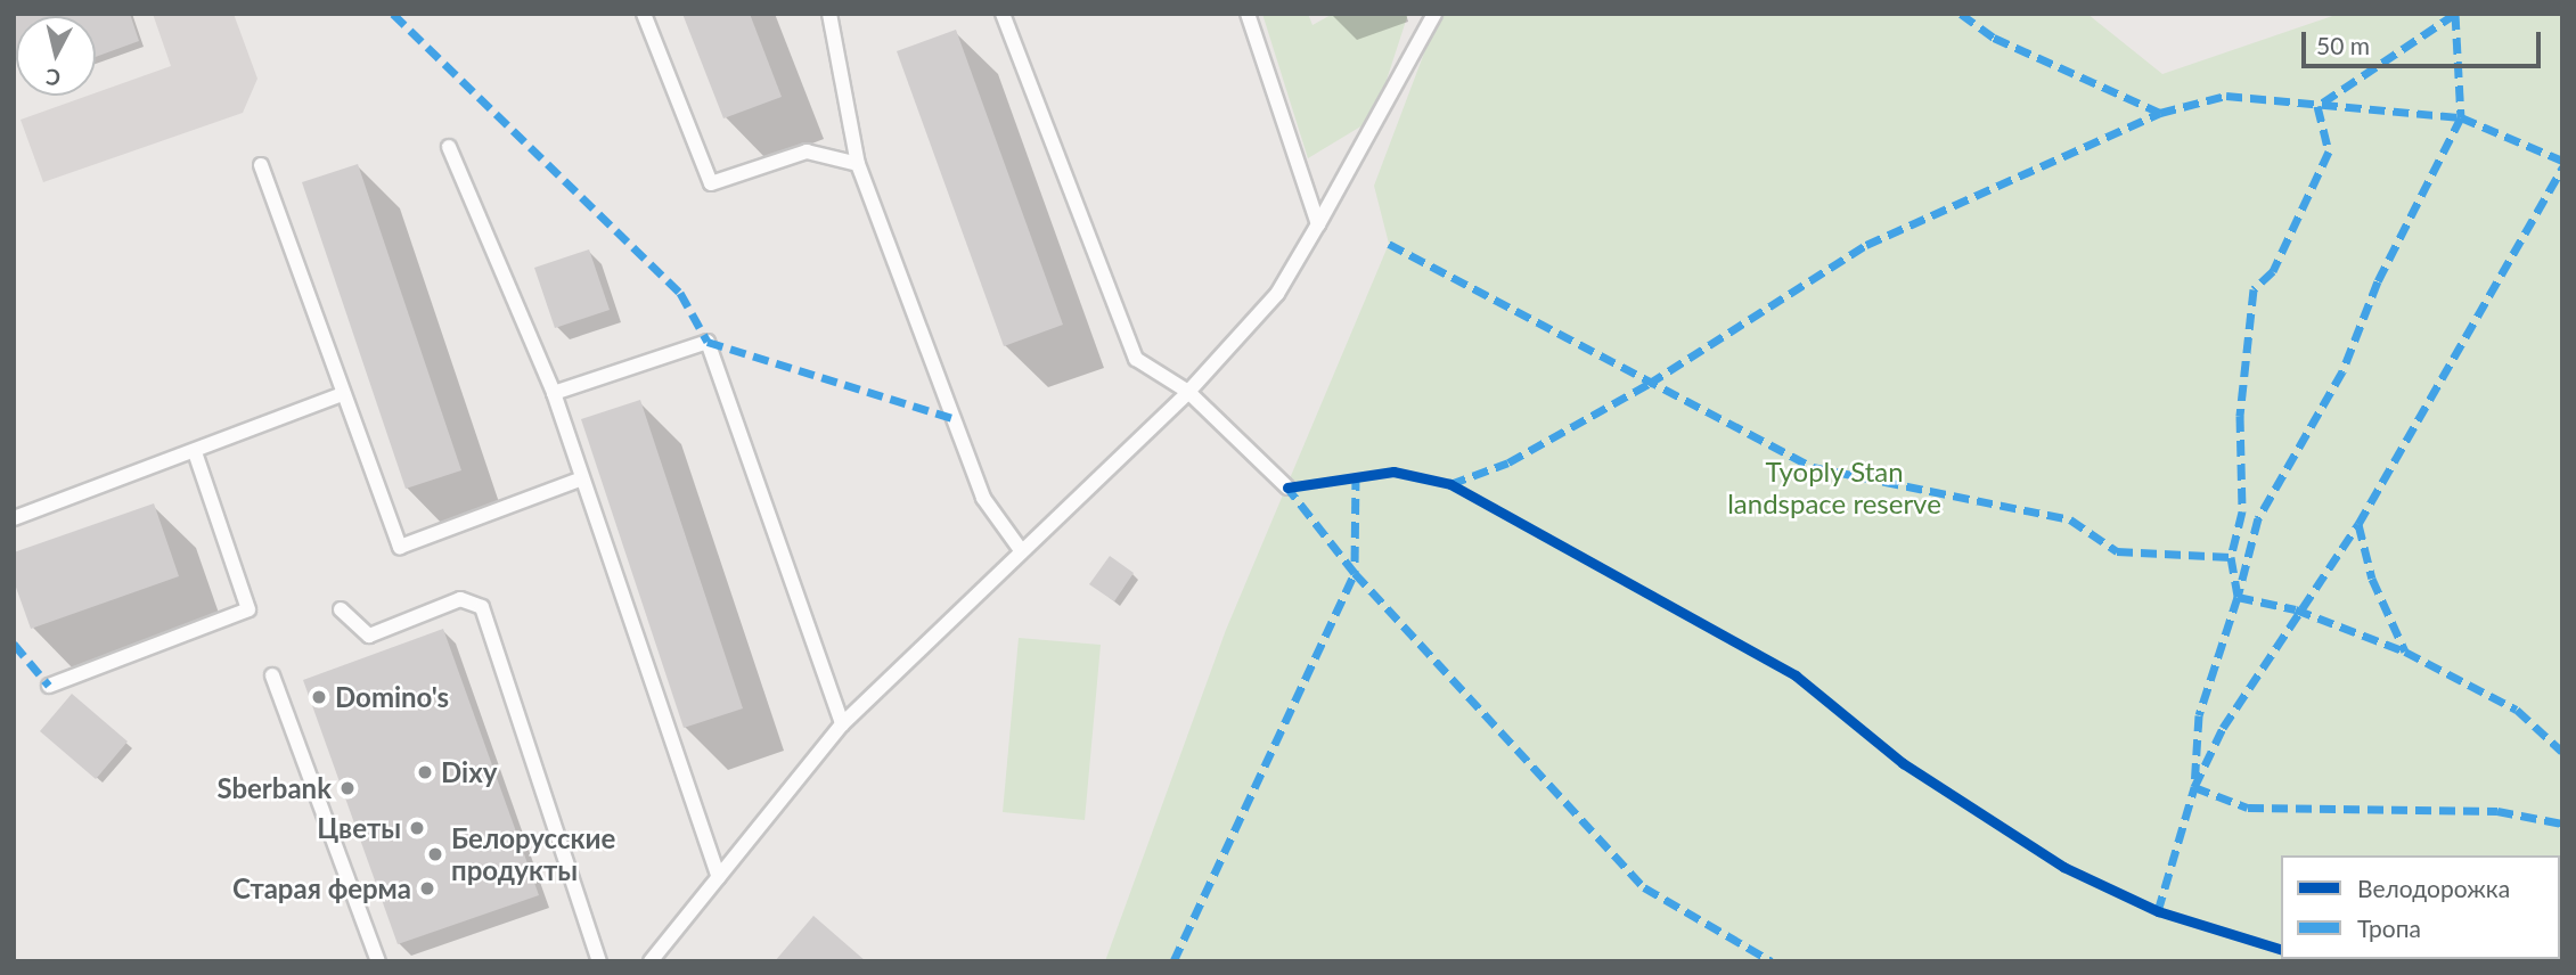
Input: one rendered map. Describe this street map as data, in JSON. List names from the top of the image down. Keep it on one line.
{"parks":["Tyoply Stan landspace reserve"],"places":["Domino's","Dixy","Sberbank","Цветы","Белорусские продукты","Старая ферма"],"legend":["Велодорожка","Тропа"],"scale_bar":"50 m","north":"bottom"}
